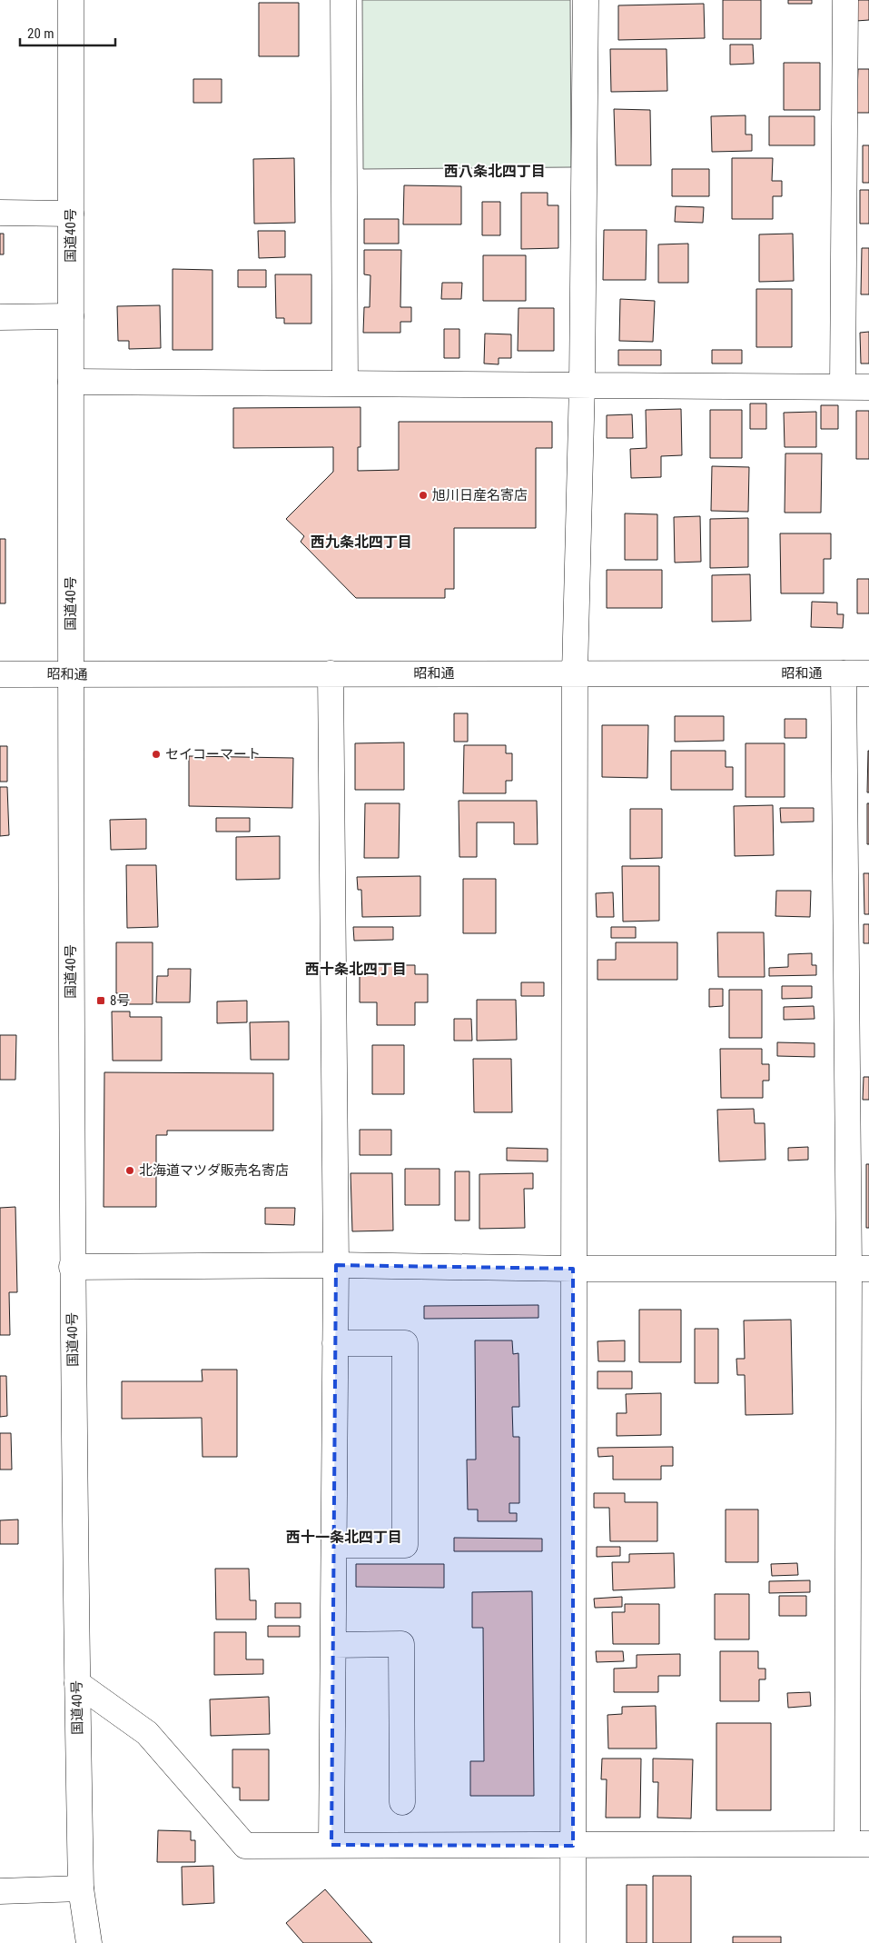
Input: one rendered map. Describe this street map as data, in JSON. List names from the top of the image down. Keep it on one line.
{"streets":{"main road":["国道40号","昭和通"]},"crossings":[["国道40号","昭和通"]],"districts":["西八条北四丁目","西九条北四丁目","西十条北四丁目","西十一条北四丁目"],"places":{"other":["旭川日産名寄店","セイコーマート","北海道マツダ販売名寄店"],"transit":["8号"]},"scale_bar":"20 m"}
